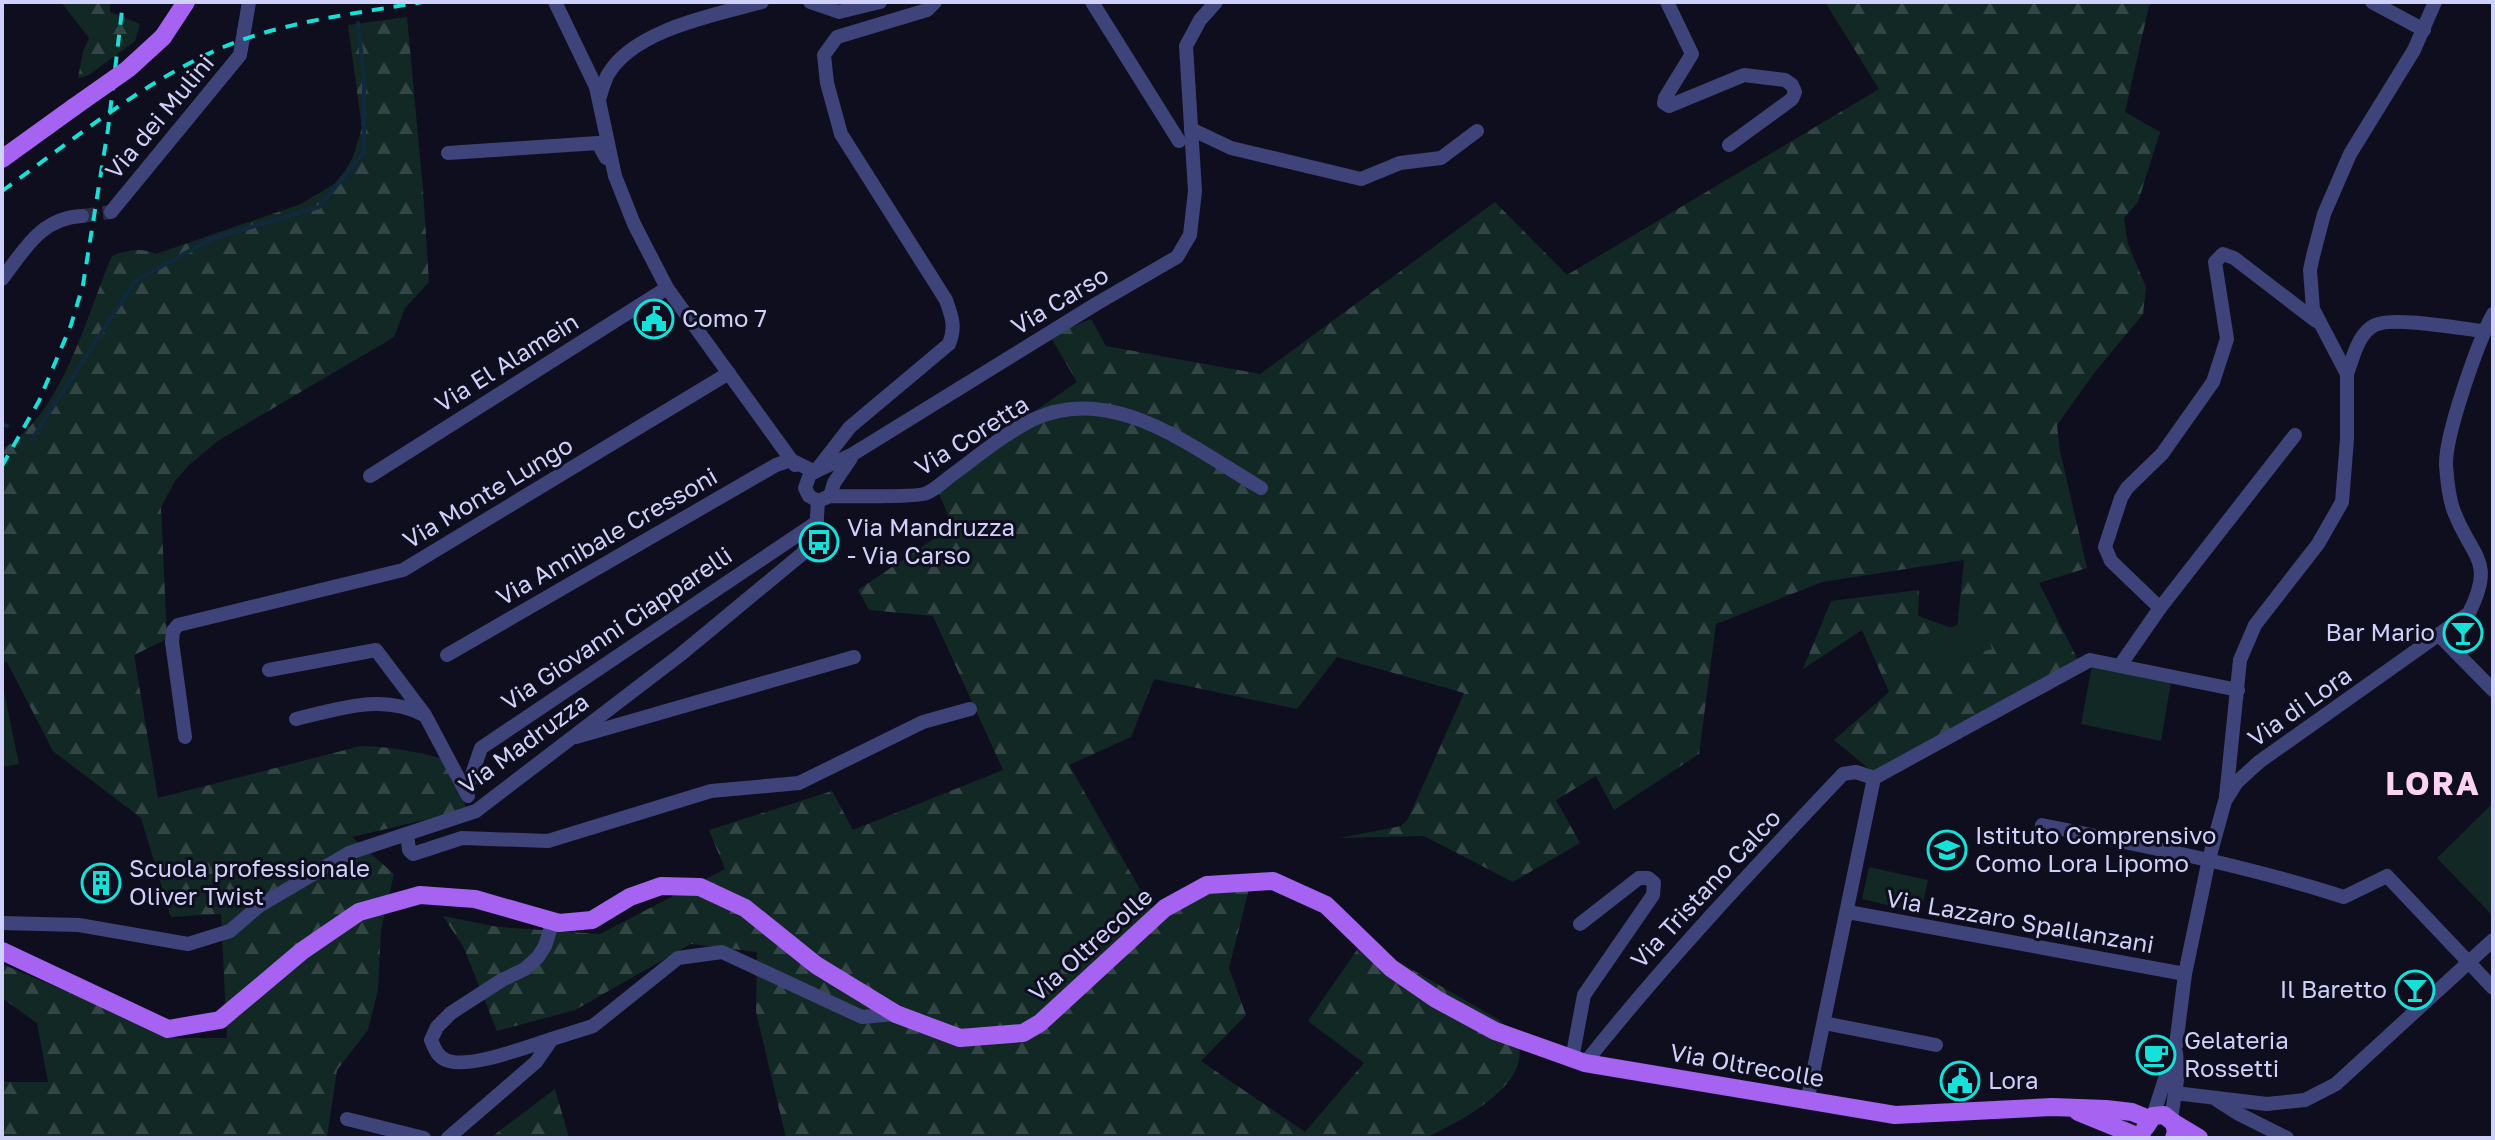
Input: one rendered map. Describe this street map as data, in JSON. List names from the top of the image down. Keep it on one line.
{"streets":{"main road":["Via Oltrecolle"],"street":["Via dei Mulini","Via Carso","Via El Alamein","Via Coretta","Via Monte Lungo","Via Annibale Cressoni","Via Giovanni Ciapparelli","Via di Lora","Via Madruzza","Via Tristano Calco","Via Lazzaro Spallanzani"]},"crossings":[["Via Carso","Via Coretta"],["Via Carso","Via Madruzza"],["Via Coretta","Via Madruzza"],["Via Giovanni Ciapparelli","Via Madruzza"],["Via di Lora","Via Lazzaro Spallanzani"],["Via di Lora","Via Oltrecolle"],["Via Tristano Calco","Via Oltrecolle"]],"districts":["LORA"],"places":{"public building":["Como 7","Lora"],"bus stop":["Via Mandruzza - Via Carso"],"bar":["Bar Mario","Il Baretto"],"school or university":["Istituto Comprensivo Como Lora Lipomo"],"building":["Scuola professionale Oliver Twist"],"cafe":["Gelateria Rossetti"]}}
